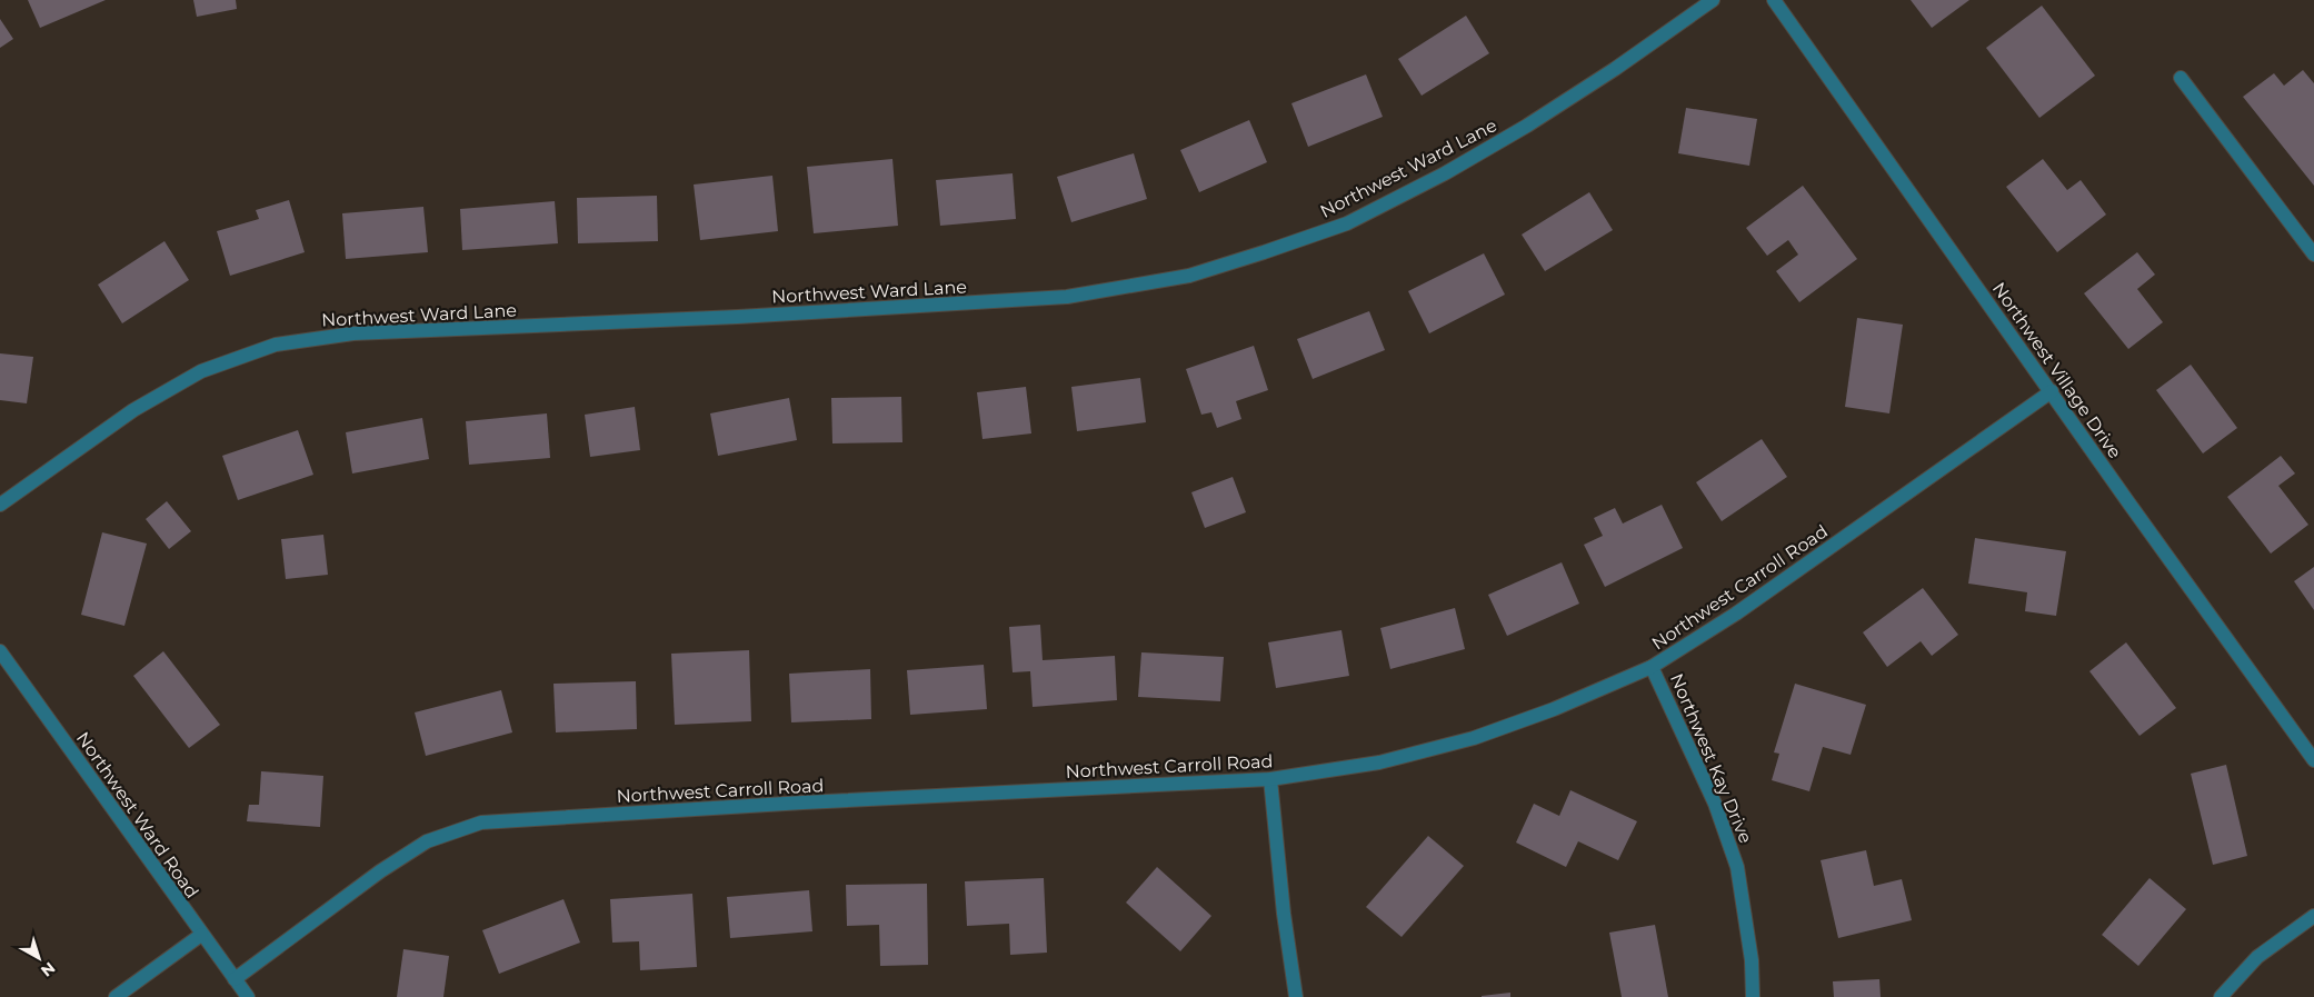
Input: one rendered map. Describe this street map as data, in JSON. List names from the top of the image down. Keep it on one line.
{"streets":{"street":["Northwest Ward Lane","Northwest Village Drive","Northwest Carroll Road","Northwest Kay Drive","Northwest Ward Road"]},"crossings":[["Northwest Village Drive","Northwest Carroll Road"],["Northwest Carroll Road","Northwest Kay Drive"],["Northwest Carroll Road","Northwest Ward Road"]],"north":"bottom right"}
